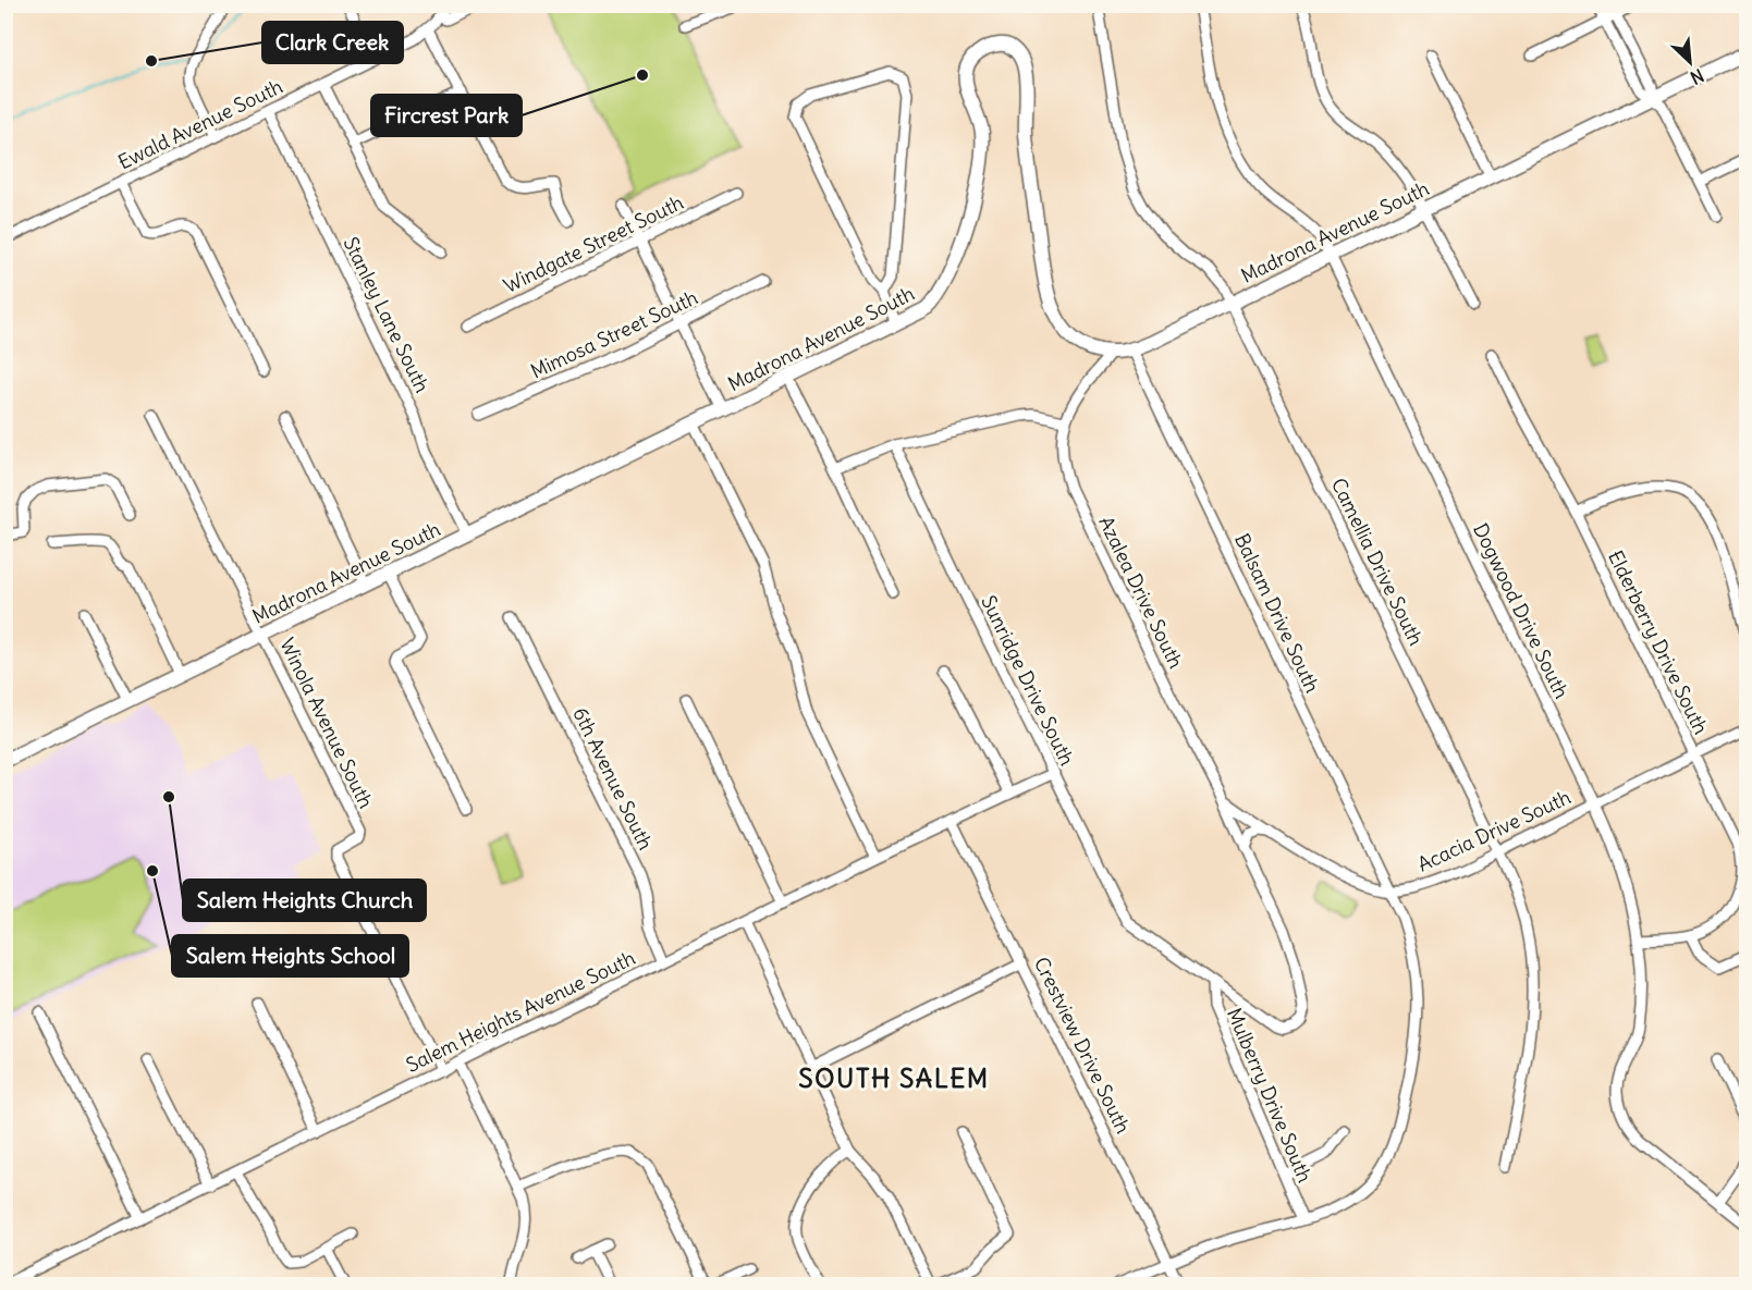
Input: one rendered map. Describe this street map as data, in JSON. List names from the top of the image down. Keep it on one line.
{"streets":{"main road":["Madrona Avenue South"],"street":["Ewald Avenue South","Windgate Street South","Stanley Lane South","Mimosa Street South","Camellia Drive South","Azalea Drive South","Dogwood Drive South","Balsam Drive South","Elderberry Drive South","Sunridge Drive South","Winola Avenue South","6th Avenue South","Acacia Drive South","Salem Heights Avenue South","Crestview Drive South","Mulberry Drive South"]},"crossings":[["Ewald Avenue South","Stanley Lane South"],["Madrona Avenue South","Stanley Lane South"],["Madrona Avenue South","Camellia Drive South"],["Madrona Avenue South","Azalea Drive South"],["Madrona Avenue South","Dogwood Drive South"],["Madrona Avenue South","Balsam Drive South"],["Madrona Avenue South","Winola Avenue South"],["Camellia Drive South","Acacia Drive South"],["Azalea Drive South","Sunridge Drive South"],["Azalea Drive South","Acacia Drive South"],["Dogwood Drive South","Elderberry Drive South"],["Dogwood Drive South","Acacia Drive South"],["Balsam Drive South","Acacia Drive South"],["Balsam Drive South","Crestview Drive South"],["Balsam Drive South","Mulberry Drive South"],["Elderberry Drive South","Acacia Drive South"],["Sunridge Drive South","Salem Heights Avenue South"],["Sunridge Drive South","Mulberry Drive South"],["Winola Avenue South","Salem Heights Avenue South"],["6th Avenue South","Salem Heights Avenue South"],["Salem Heights Avenue South","Crestview Drive South"]],"districts":["SOUTH SALEM"],"places":["Clark Creek","Fircrest Park","Salem Heights Church","Salem Heights School"],"north":"bottom right"}
